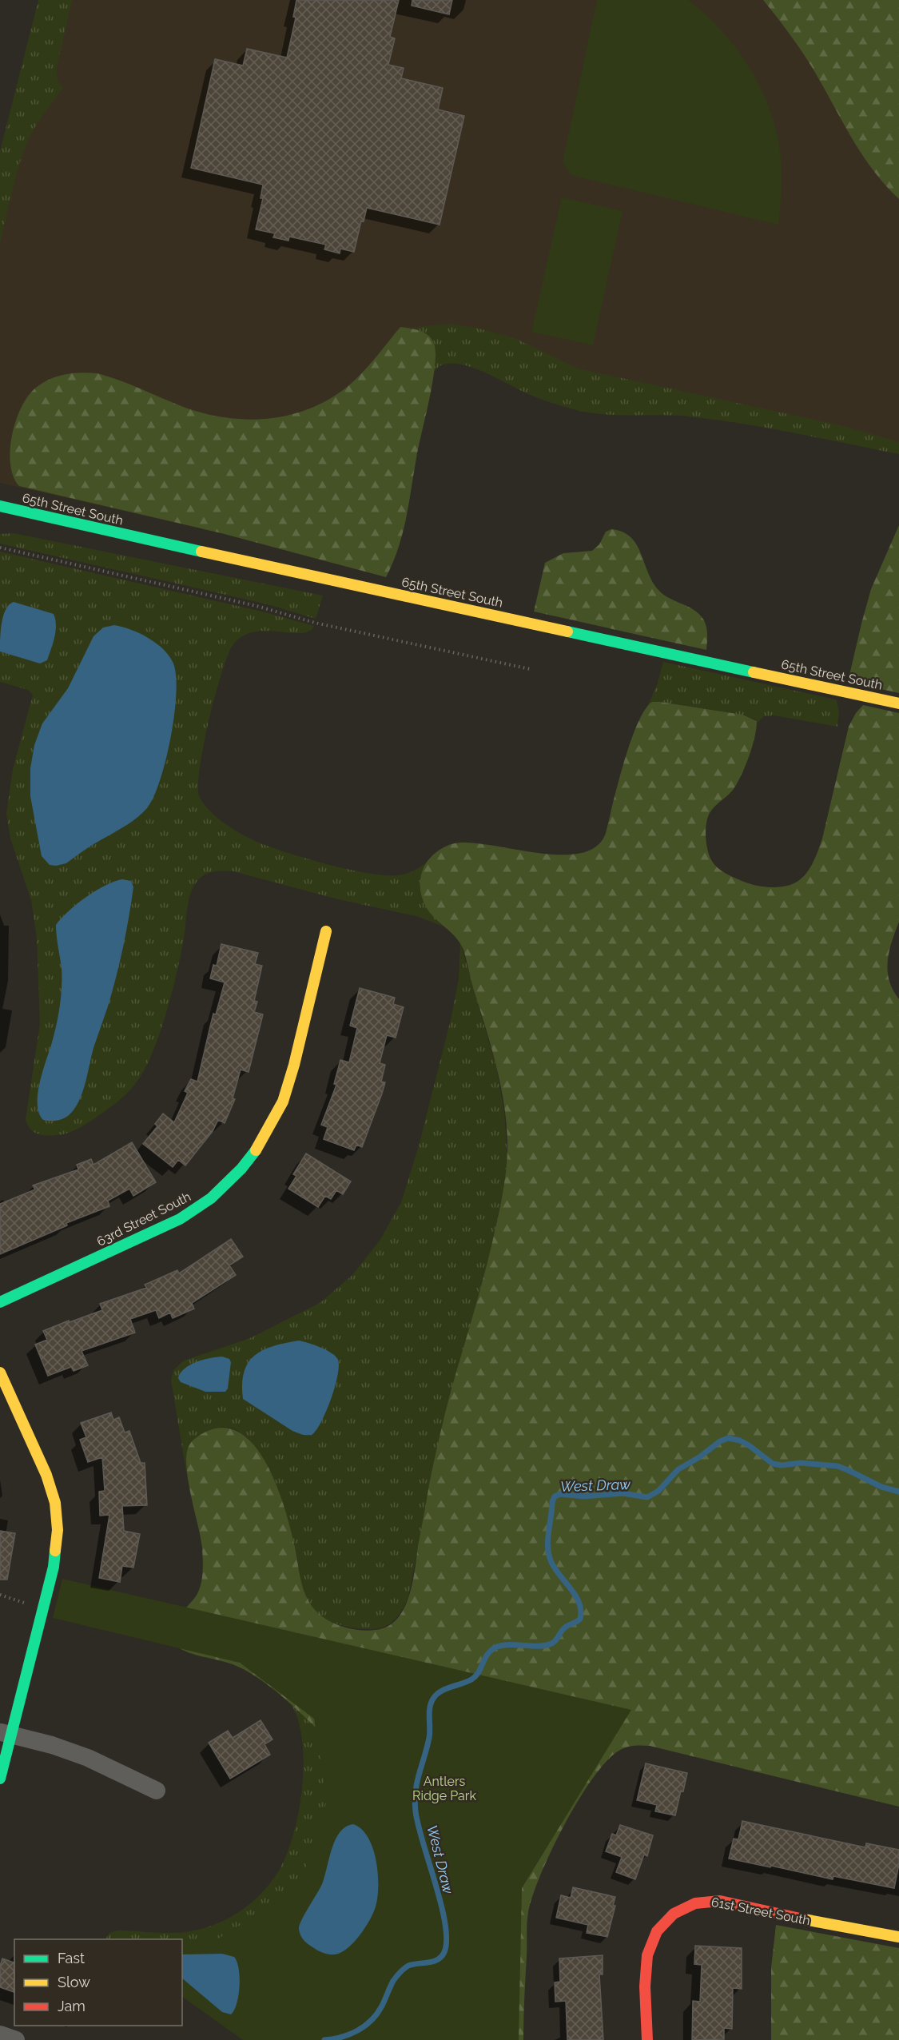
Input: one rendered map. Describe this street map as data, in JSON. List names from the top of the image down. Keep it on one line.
{"streets":{"street":["65th Street South","63rd Street South","61st Street South"]},"water":["West Draw"],"parks":["Antlers Ridge Park"],"legend":["Fast","Slow","Jam"]}
